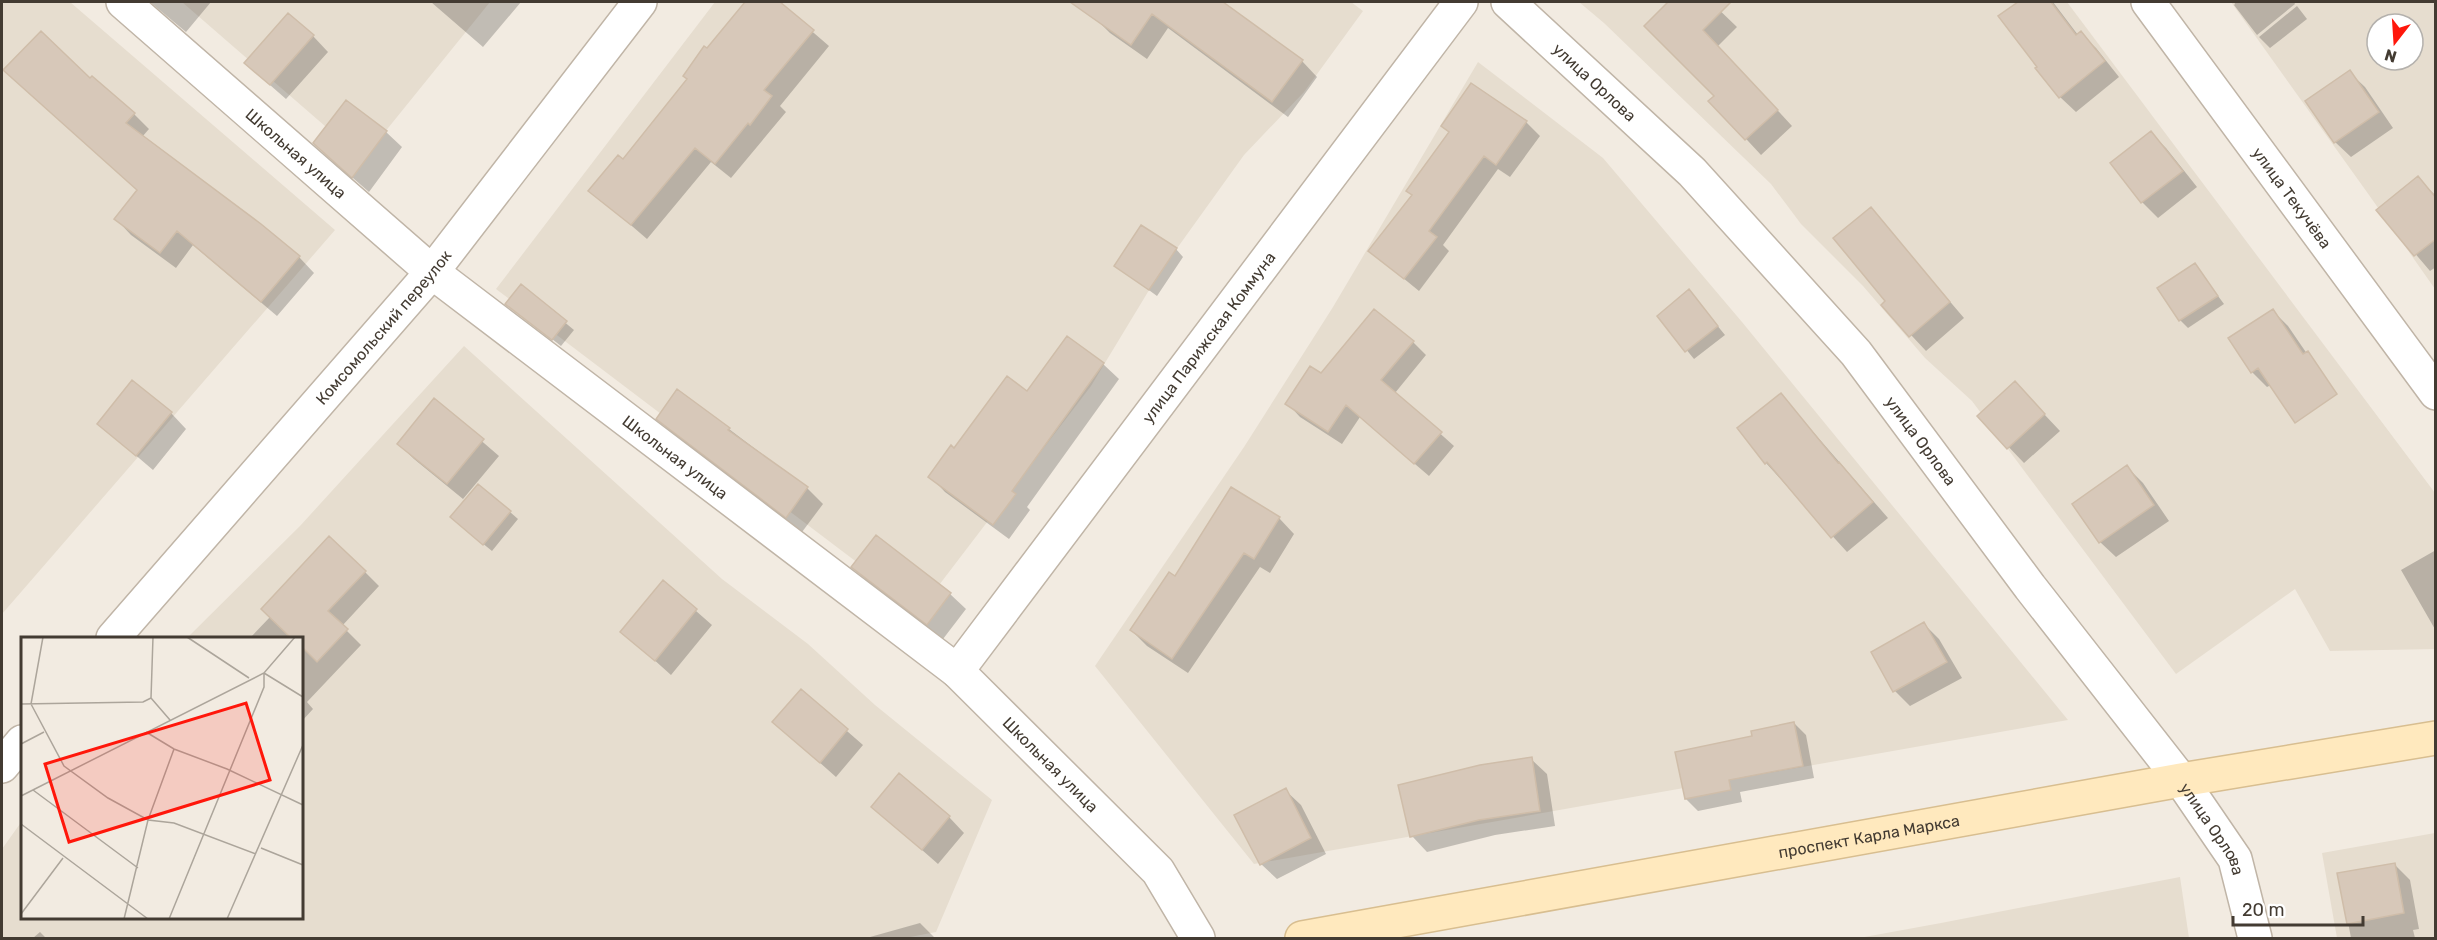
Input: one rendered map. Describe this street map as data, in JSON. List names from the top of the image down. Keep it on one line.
{"streets":{"main road":["проспект Карла Маркса"],"street":["улица Орлова","Школьная улица","улица Текучёва","Комсомольский переулок","улица Парижская Коммуна"]},"crossings":[["улица Орлова","проспект Карла Маркса"],["Школьная улица","Комсомольский переулок"],["Школьная улица","улица Парижская Коммуна"]],"scale_bar":"20 m","north":"bottom"}
